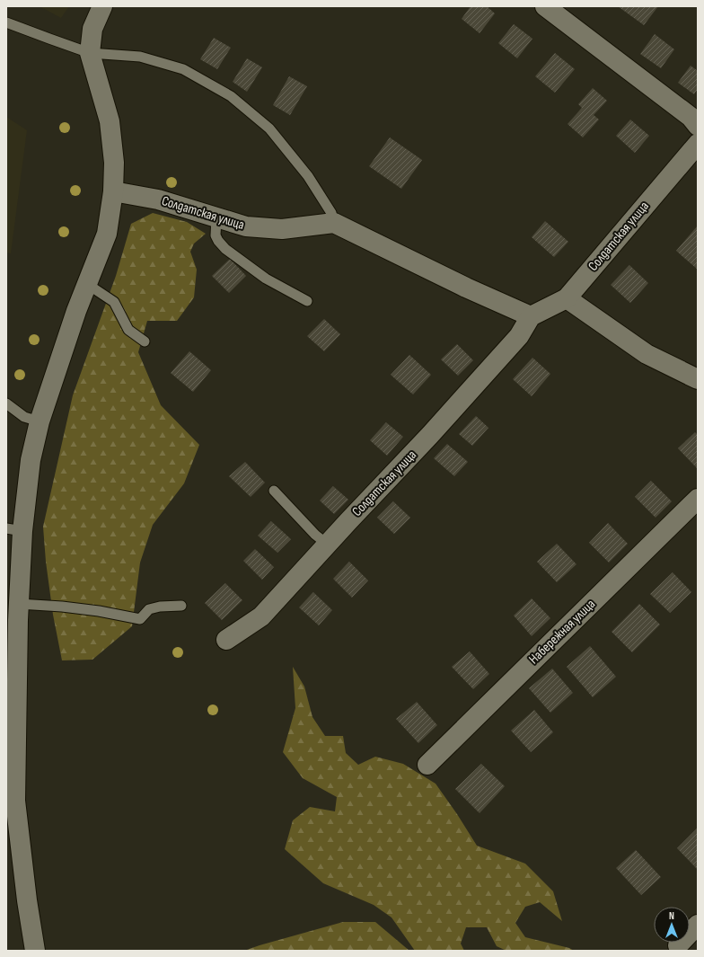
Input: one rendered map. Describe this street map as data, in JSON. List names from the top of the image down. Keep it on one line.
{"streets":{"street":["Солдатская улица","Набережная улица"]},"north":"top"}
